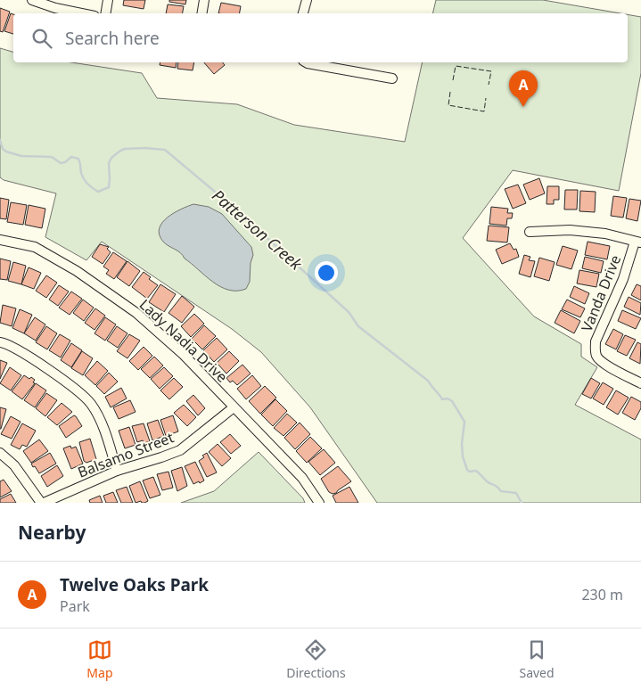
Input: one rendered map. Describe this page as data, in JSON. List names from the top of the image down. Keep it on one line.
{"streets":{"street":["Vanda Drive","Lady Nadia Drive","Balsamo Street"]},"crossings":[["Lady Nadia Drive","Balsamo Street"]],"water":["Patterson Creek"],"page":{"search":"Search here","pins":"A","heading":"Nearby","list":[{"mark":"A","name":"Twelve Oaks Park","note":"Park","value":"230 m"}],"nav":["Map","Directions","Saved"]}}
